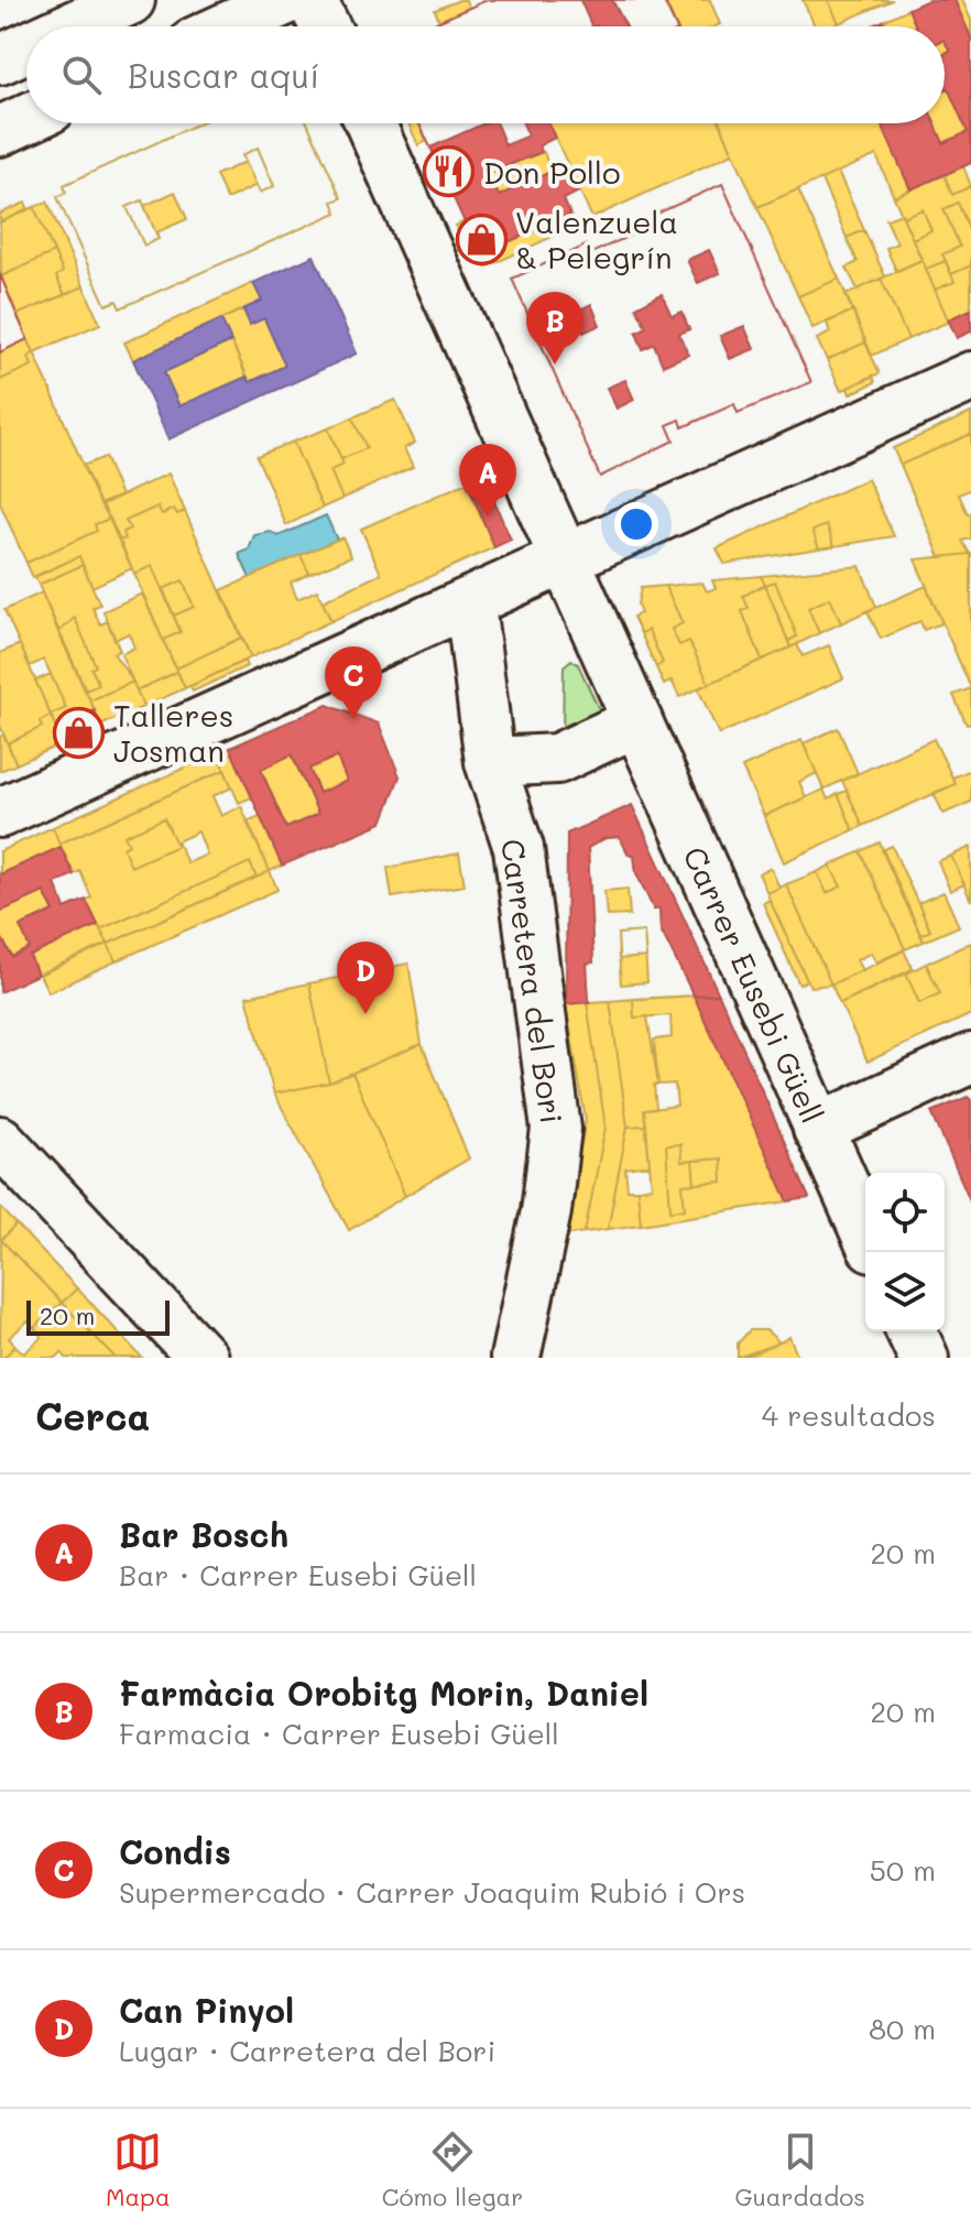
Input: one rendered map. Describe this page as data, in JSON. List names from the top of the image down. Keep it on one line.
{"streets":{"street":["Carretera del Bori","Carrer Eusebi Güell"]},"places":{"restaurant":["Don Pollo"],"shop":["Valenzuela & Pelegrín","Talleres Josman"]},"scale_bar":"20 m","page":{"search":"Buscar aquí","pins":["B","A","C","D"],"scale":"20 m","heading":["Cerca","4 resultados"],"list":[{"mark":"A","name":"Bar Bosch","note":"Bar · Carrer Eusebi Güell","value":"20 m"},{"mark":"B","name":"Farmàcia Orobitg Morin, Daniel","note":"Farmacia · Carrer Eusebi Güell","value":"20 m"},{"mark":"C","name":"Condis","note":"Supermercado · Carrer Joaquim Rubió i Ors","value":"50 m"},{"mark":"D","name":"Can Pinyol","note":"Lugar · Carretera del Bori","value":"80 m"}],"nav":["Mapa","Cómo llegar","Guardados"]}}
